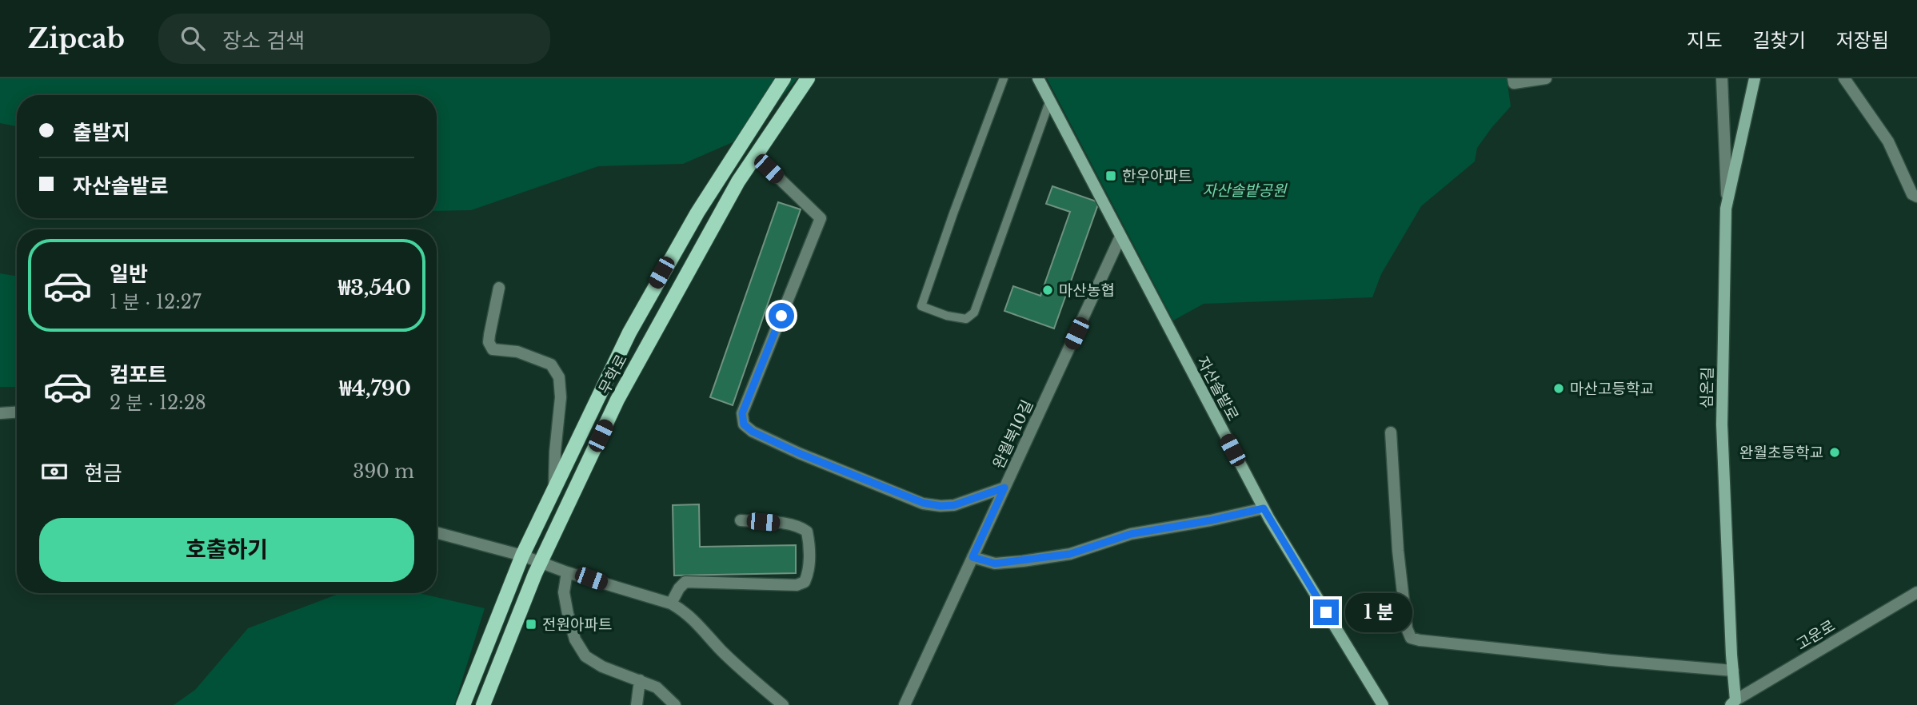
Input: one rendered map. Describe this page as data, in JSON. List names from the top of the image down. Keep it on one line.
{"streets":{"main road":["무학로","심온길","자산솔밭로"],"street":["완월북10길","고운로"]},"crossings":[["심온길","고운로"],["자산솔밭로","완월북10길"]],"parks":["자산솔밭공원"],"places":{"transit":["한우아파트","전원아파트"],"other":["마산농협","마산고등학교","완월초등학교"]},"page":{"header":"Zipcab","search":"장소 검색","nav":["지도","길찾기","저장됨"],"banner":["출발지","자산솔밭로"],"list":[{"name":"일반","note":"1 분 · 12:27","value":"₩3,540"},{"name":"컴포트","note":"2 분 · 12:28","value":"₩4,790"}],"pay":["현금","390 m"],"buttons":"호출하기","bubble":"1 분"}}
